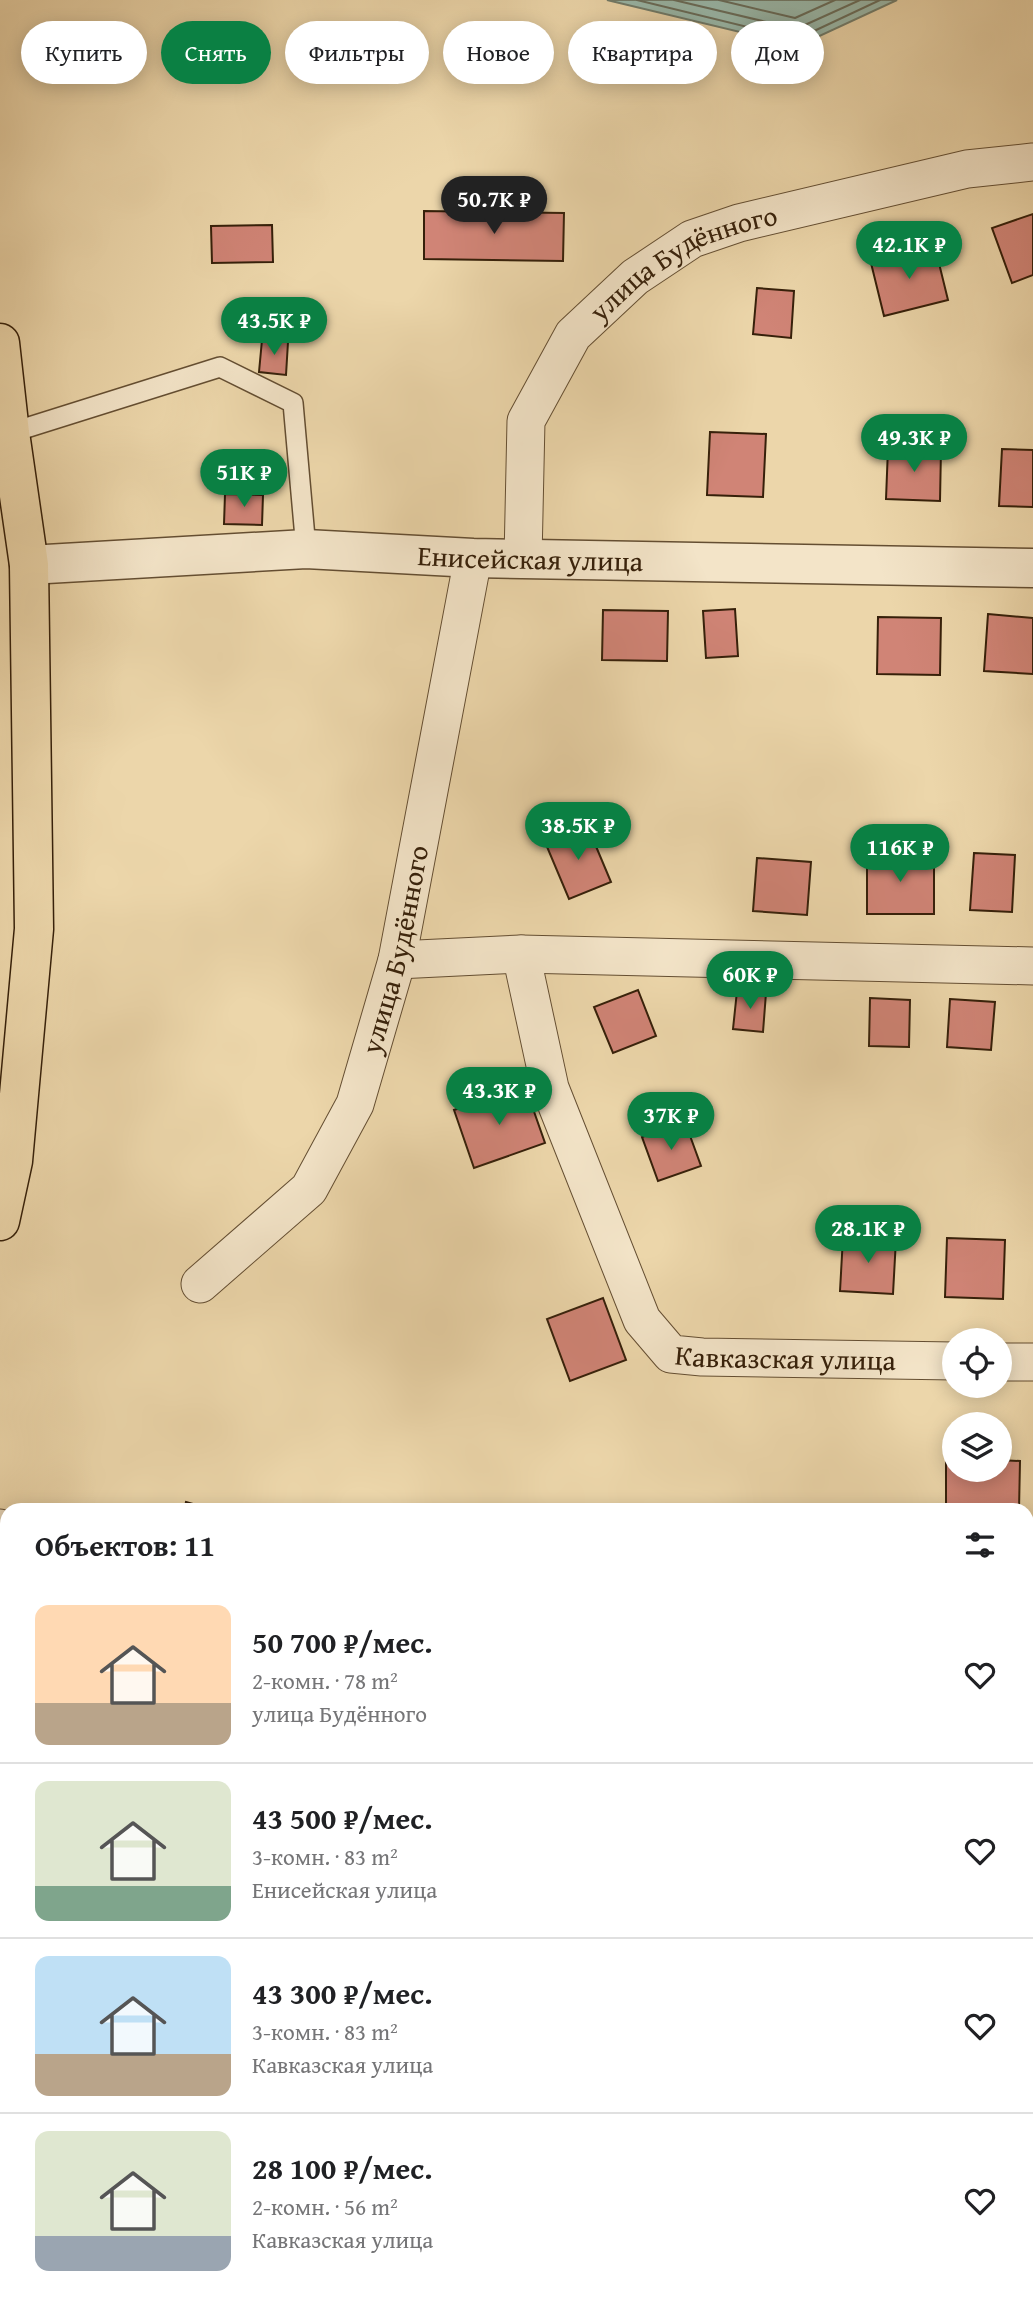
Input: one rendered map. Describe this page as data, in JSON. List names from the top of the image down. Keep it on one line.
{"streets":{"street":["улица Будённого","Енисейская улица","Кавказская улица"]},"crossings":[["улица Будённого","Енисейская улица"]],"page":{"chip":["Купить","Снять","Фильтры","Новое","Квартира","Дом"],"price":["50.7K ₽","42.1K ₽","43.5K ₽","49.3K ₽","51K ₽","38.5K ₽","116K ₽","60K ₽","43.3K ₽","37K ₽","28.1K ₽"],"heading":"Объектов: 11","list":[{"name":"50 700 ₽/мес.","note":"2-комн. · 78 m² · улица Будённого"},{"name":"43 500 ₽/мес.","note":"3-комн. · 83 m² · Енисейская улица"},{"name":"43 300 ₽/мес.","note":"3-комн. · 83 m² · Кавказская улица"},{"name":"28 100 ₽/мес.","note":"2-комн. · 56 m² · Кавказская улица"}]}}
